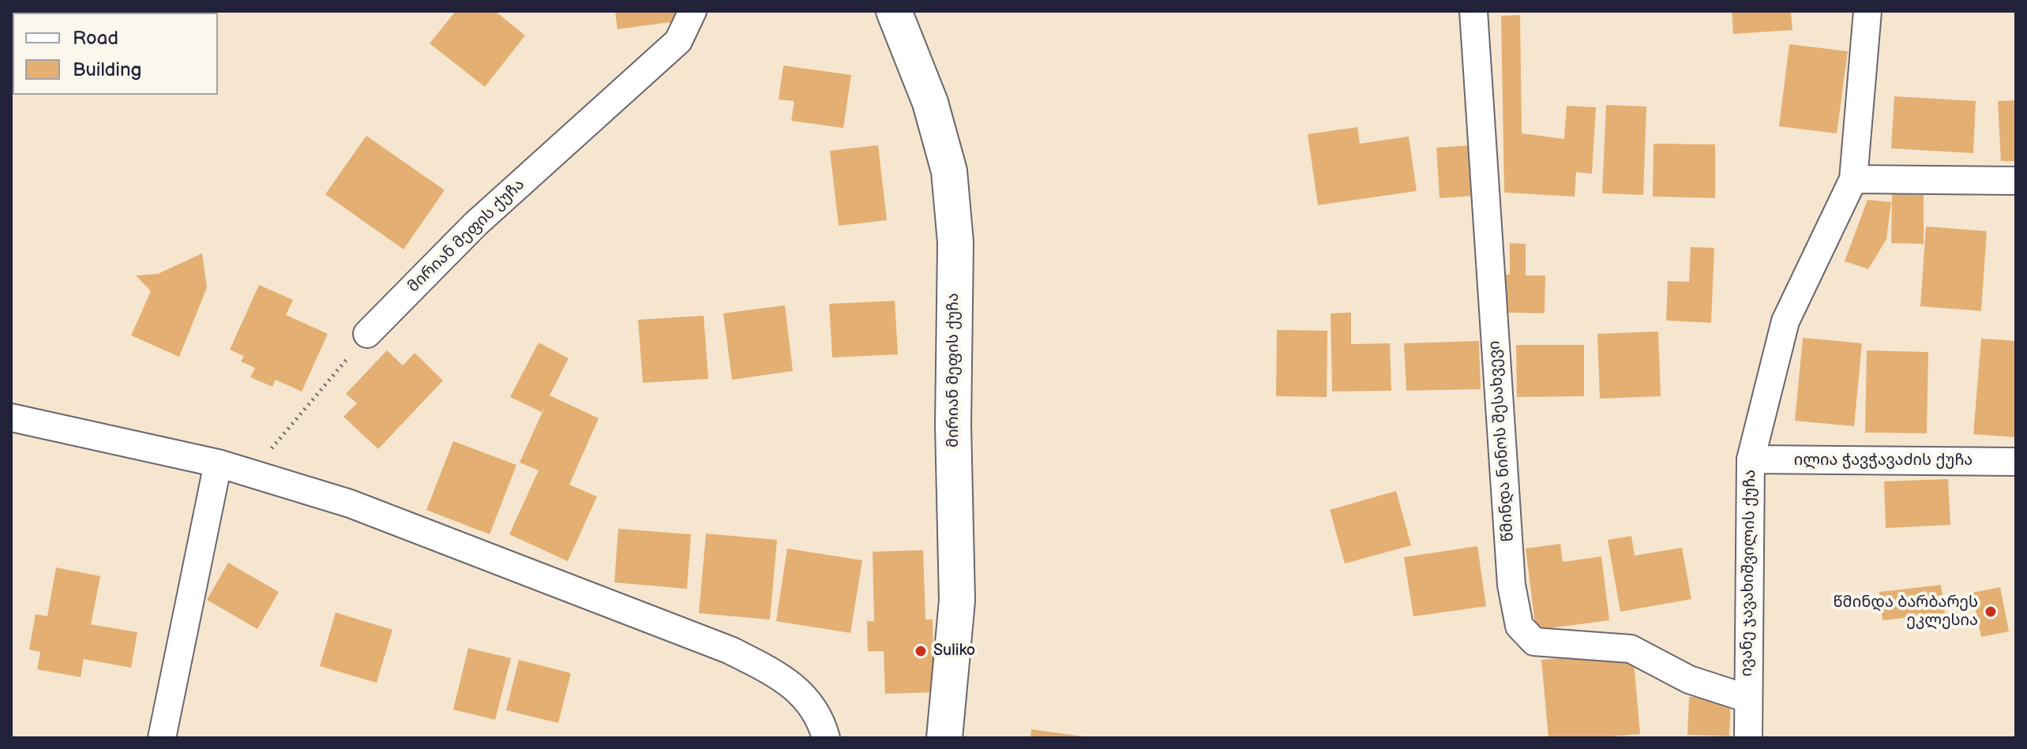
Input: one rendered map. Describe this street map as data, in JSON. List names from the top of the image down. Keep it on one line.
{"streets":{"street":["მირიან მეფის ქუჩა","წმინდა ნინოს შესახვევი","ილია ჭავჭავაძის ქუჩა","ივანე ჯავახიშვილის ქუჩა"]},"crossings":[["წმინდა ნინოს შესახვევი","ივანე ჯავახიშვილის ქუჩა"],["ილია ჭავჭავაძის ქუჩა","ივანე ჯავახიშვილის ქუჩა"]],"places":["წმინდა ბარბარეს ეკლესია","Suliko"],"legend":["Road","Building"]}
